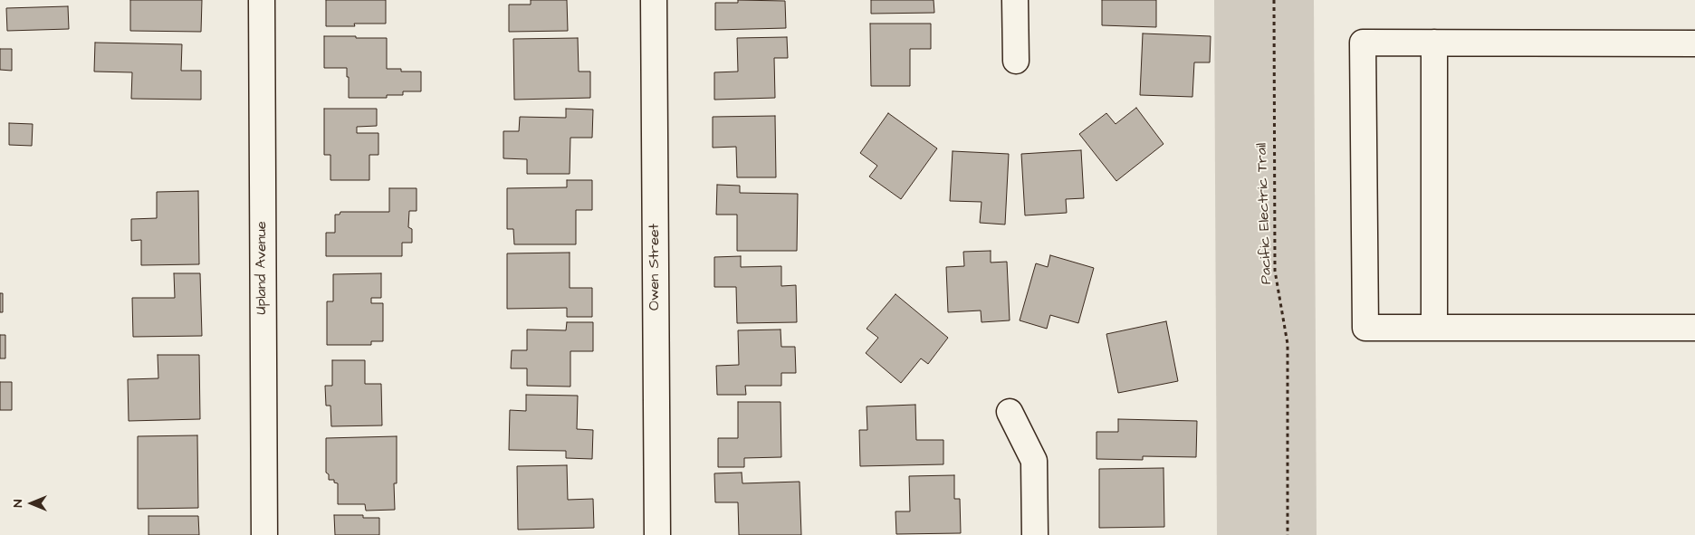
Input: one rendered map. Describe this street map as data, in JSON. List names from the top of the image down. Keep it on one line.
{"streets":{"street":["Owen Street","Upland Avenue"],"path":["Pacific Electric Trail"]},"north":"left"}
